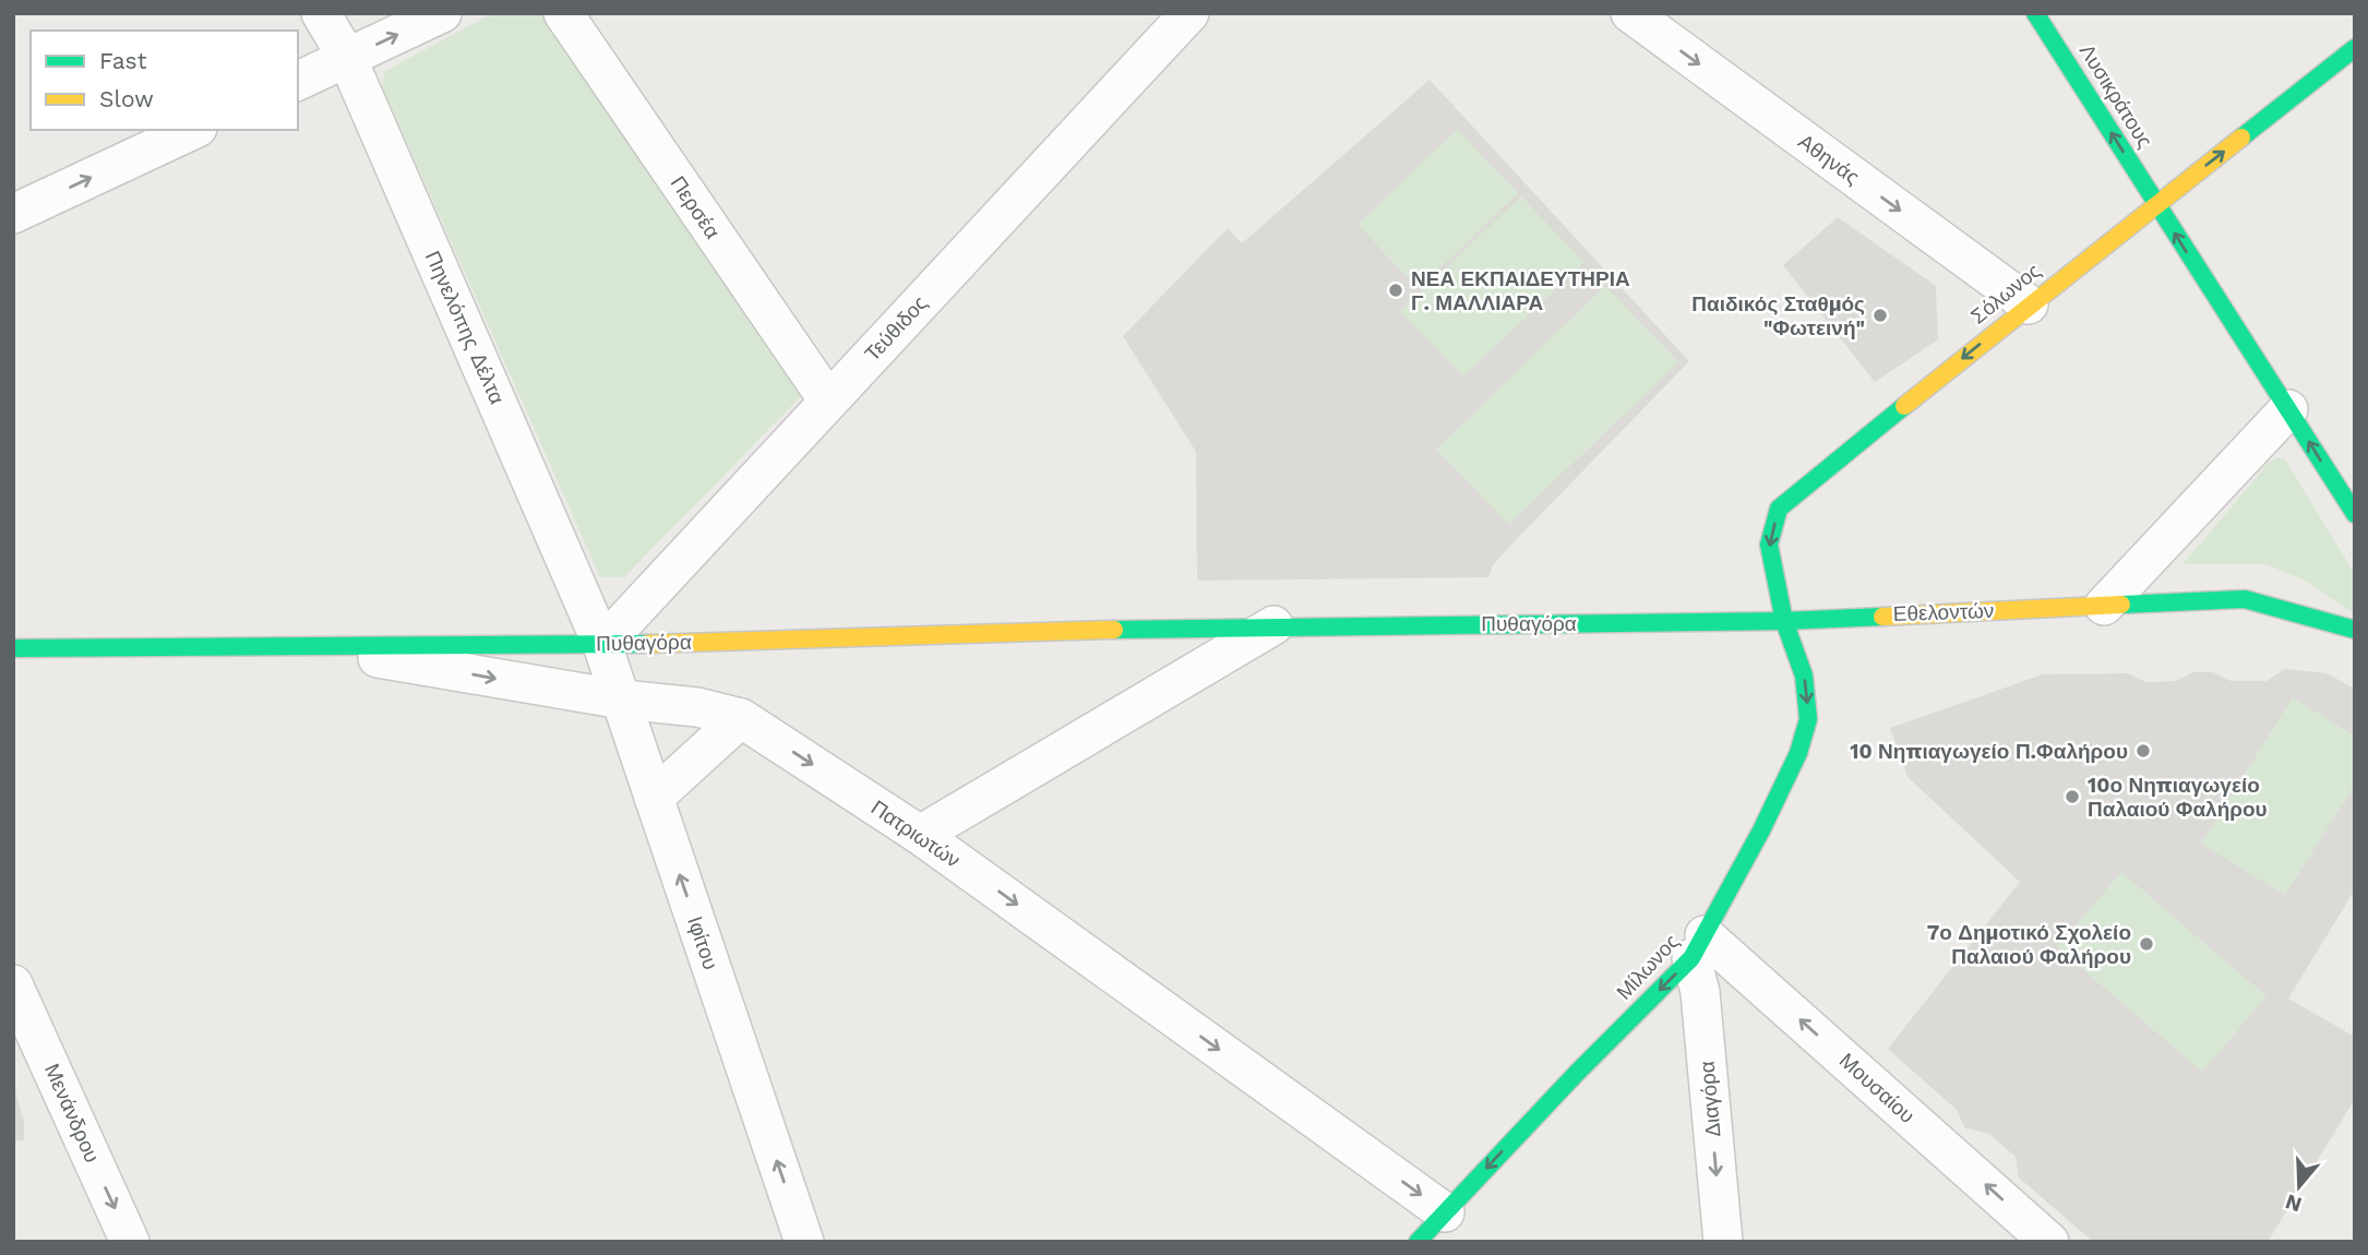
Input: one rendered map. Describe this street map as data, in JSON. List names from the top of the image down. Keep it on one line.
{"streets":{"street":["Λυσικράτους","Αθηνάς","Περσέα","Σόλωνος","Πηνελόπης Δέλτα","Τεύθιδος","Εθελοντών","Πυθαγόρα","Πατριωτών","Ιφίτου","Μίλωνος","Μουσαίου","Διαγόρα","Μενάνδρου"]},"crossings":[["Λυσικράτους","Σόλωνος"],["Αθηνάς","Σόλωνος"],["Περσέα","Τεύθιδος"],["Σόλωνος","Εθελοντών"],["Σόλωνος","Πυθαγόρα"],["Σόλωνος","Μίλωνος"],["Πηνελόπης Δέλτα","Τεύθιδος"],["Πηνελόπης Δέλτα","Πυθαγόρα"],["Πηνελόπης Δέλτα","Ιφίτου"],["Τεύθιδος","Πυθαγόρα"],["Τεύθιδος","Ιφίτου"],["Εθελοντών","Πυθαγόρα"],["Εθελοντών","Μίλωνος"],["Πυθαγόρα","Πατριωτών"],["Πυθαγόρα","Ιφίτου"],["Πυθαγόρα","Μίλωνος"],["Πατριωτών","Ιφίτου"],["Πατριωτών","Μίλωνος"],["Μίλωνος","Μουσαίου"],["Μίλωνος","Διαγόρα"],["Μουσαίου","Διαγόρα"]],"one_way":["Λυσικράτους","Αθηνάς","Πατριωτών","Ιφίτου","Μίλωνος","Μουσαίου","Διαγόρα","Μενάνδρου"],"places":["ΝΕΑ ΕΚΠΑΙΔΕΥΤΗΡΙΑ Γ. ΜΑΛΛΙΑΡΑ","Παιδικός Σταθμός \"Φωτεινή\"","10 Νηπιαγωγείο Π.Φαλήρου","10ο Νηπιαγωγείο Παλαιού Φαλήρου","7ο Δημοτικό Σχολείο Παλαιού Φαλήρου"],"legend":["Fast","Slow"],"north":"bottom"}
